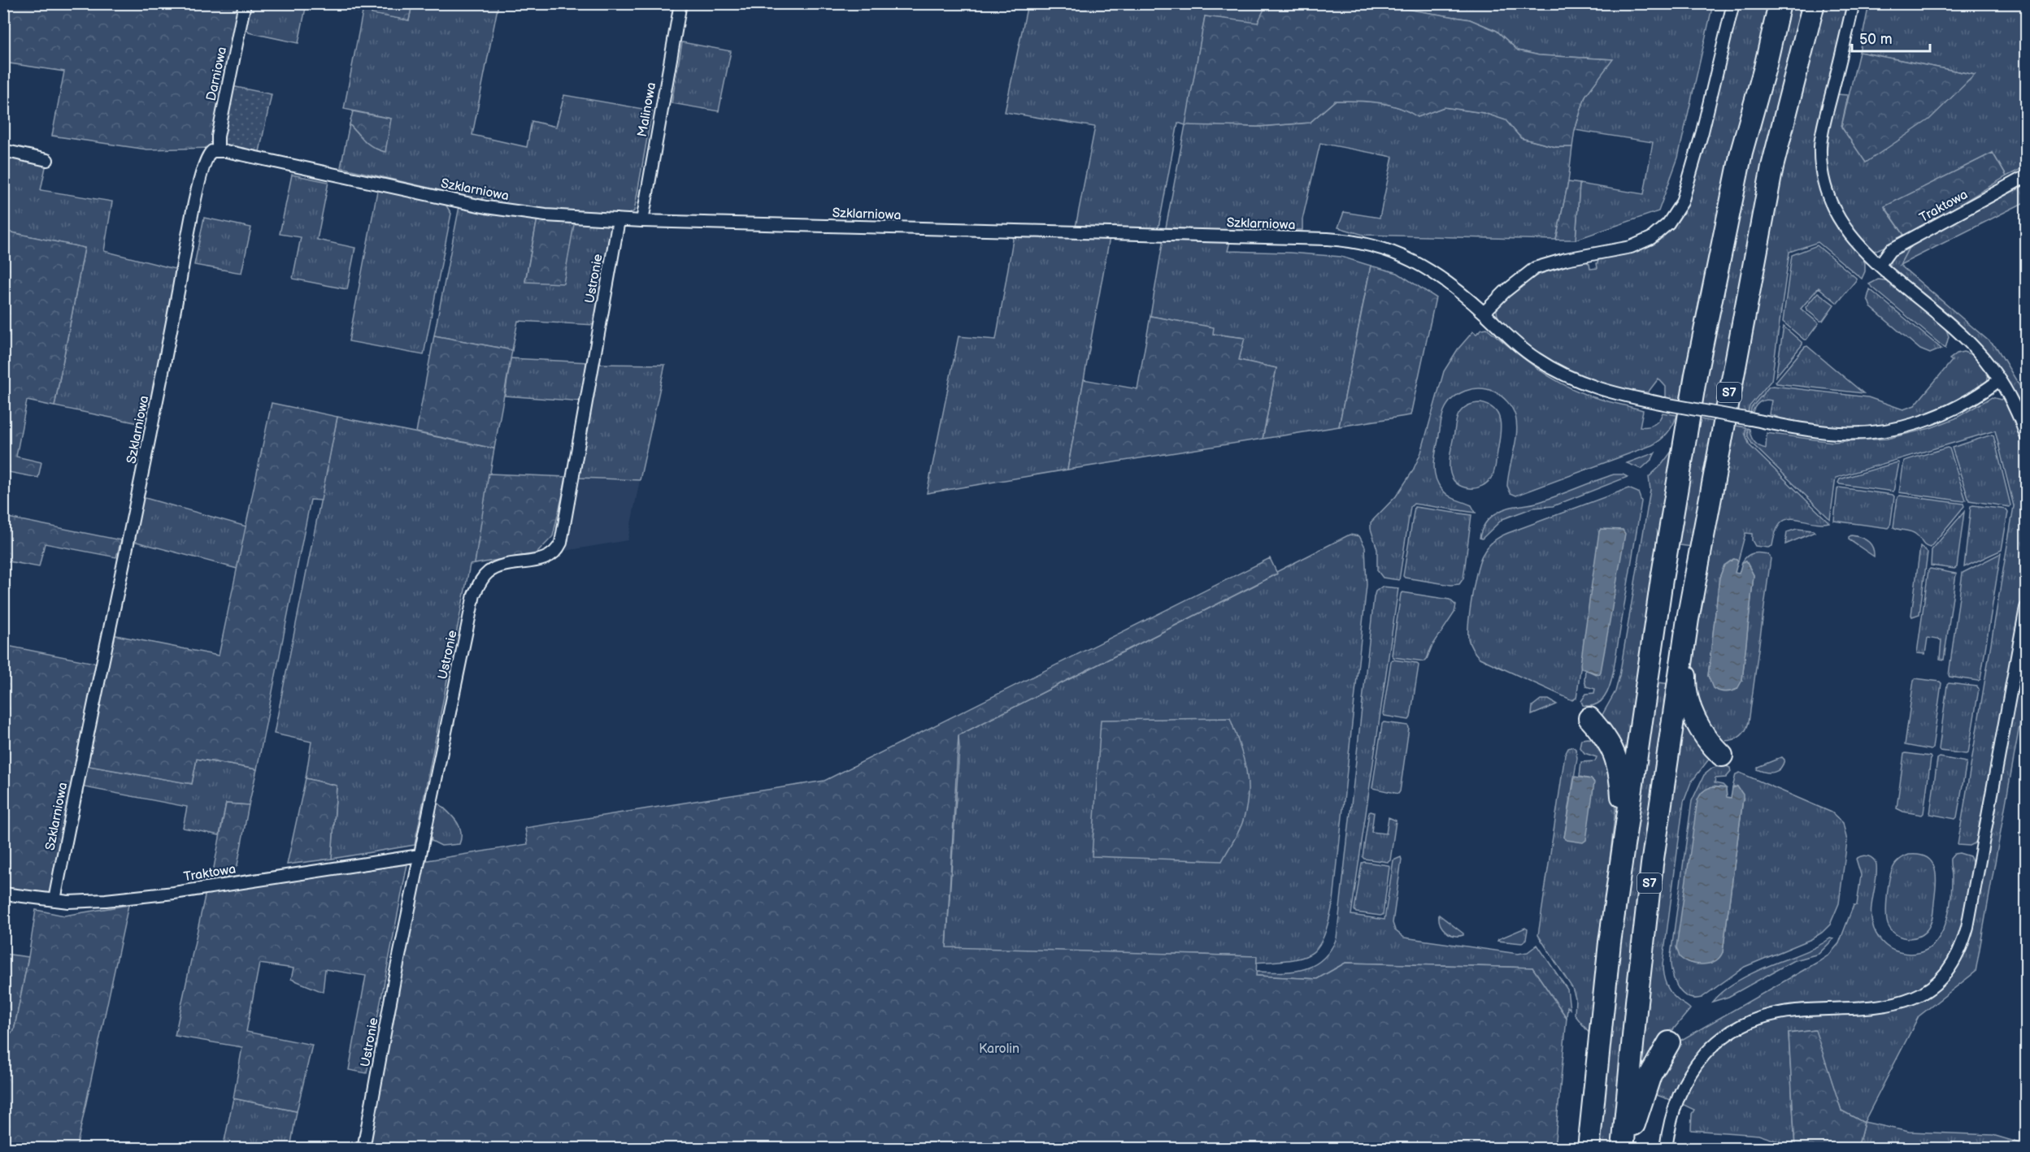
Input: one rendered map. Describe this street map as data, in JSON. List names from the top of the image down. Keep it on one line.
{"streets":{"highway":["S7"],"street":["Darniowa","Malinowa","Szklarniowa","Traktowa","Ustronie"]},"crossings":[["Darniowa","Szklarniowa"],["Malinowa","Szklarniowa"],["Szklarniowa","Traktowa"],["Szklarniowa","Ustronie"],["Traktowa","Ustronie"]],"parks":["Karolin"],"scale_bar":"50 m"}
